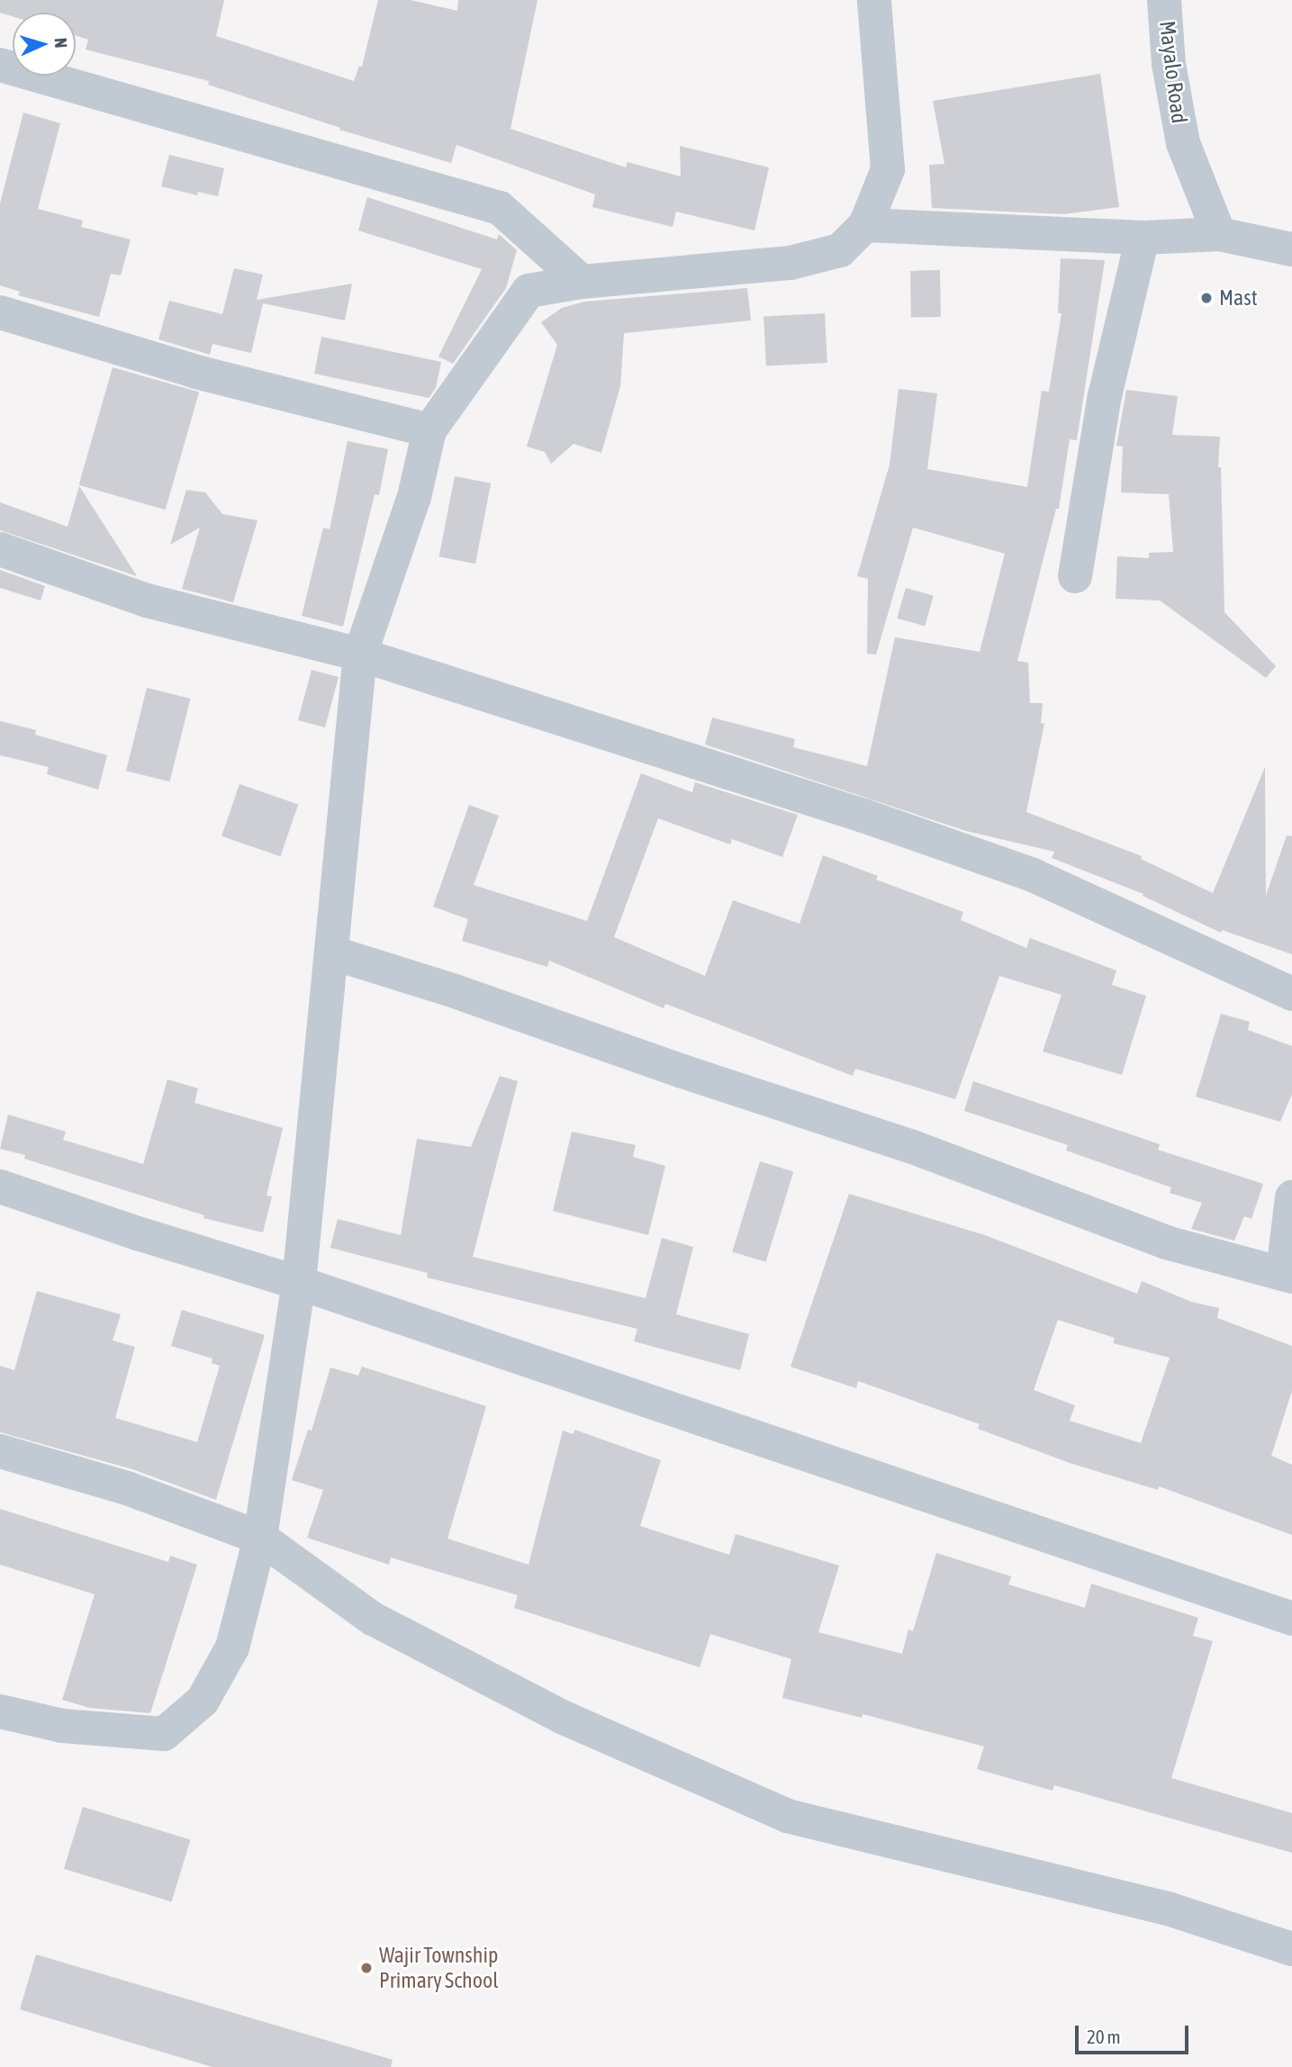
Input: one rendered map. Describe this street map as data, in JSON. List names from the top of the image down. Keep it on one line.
{"streets":{"street":["Mayalo Road"]},"places":["Mast","Wajir Township Primary School"],"scale_bar":"20 m","north":"right"}
